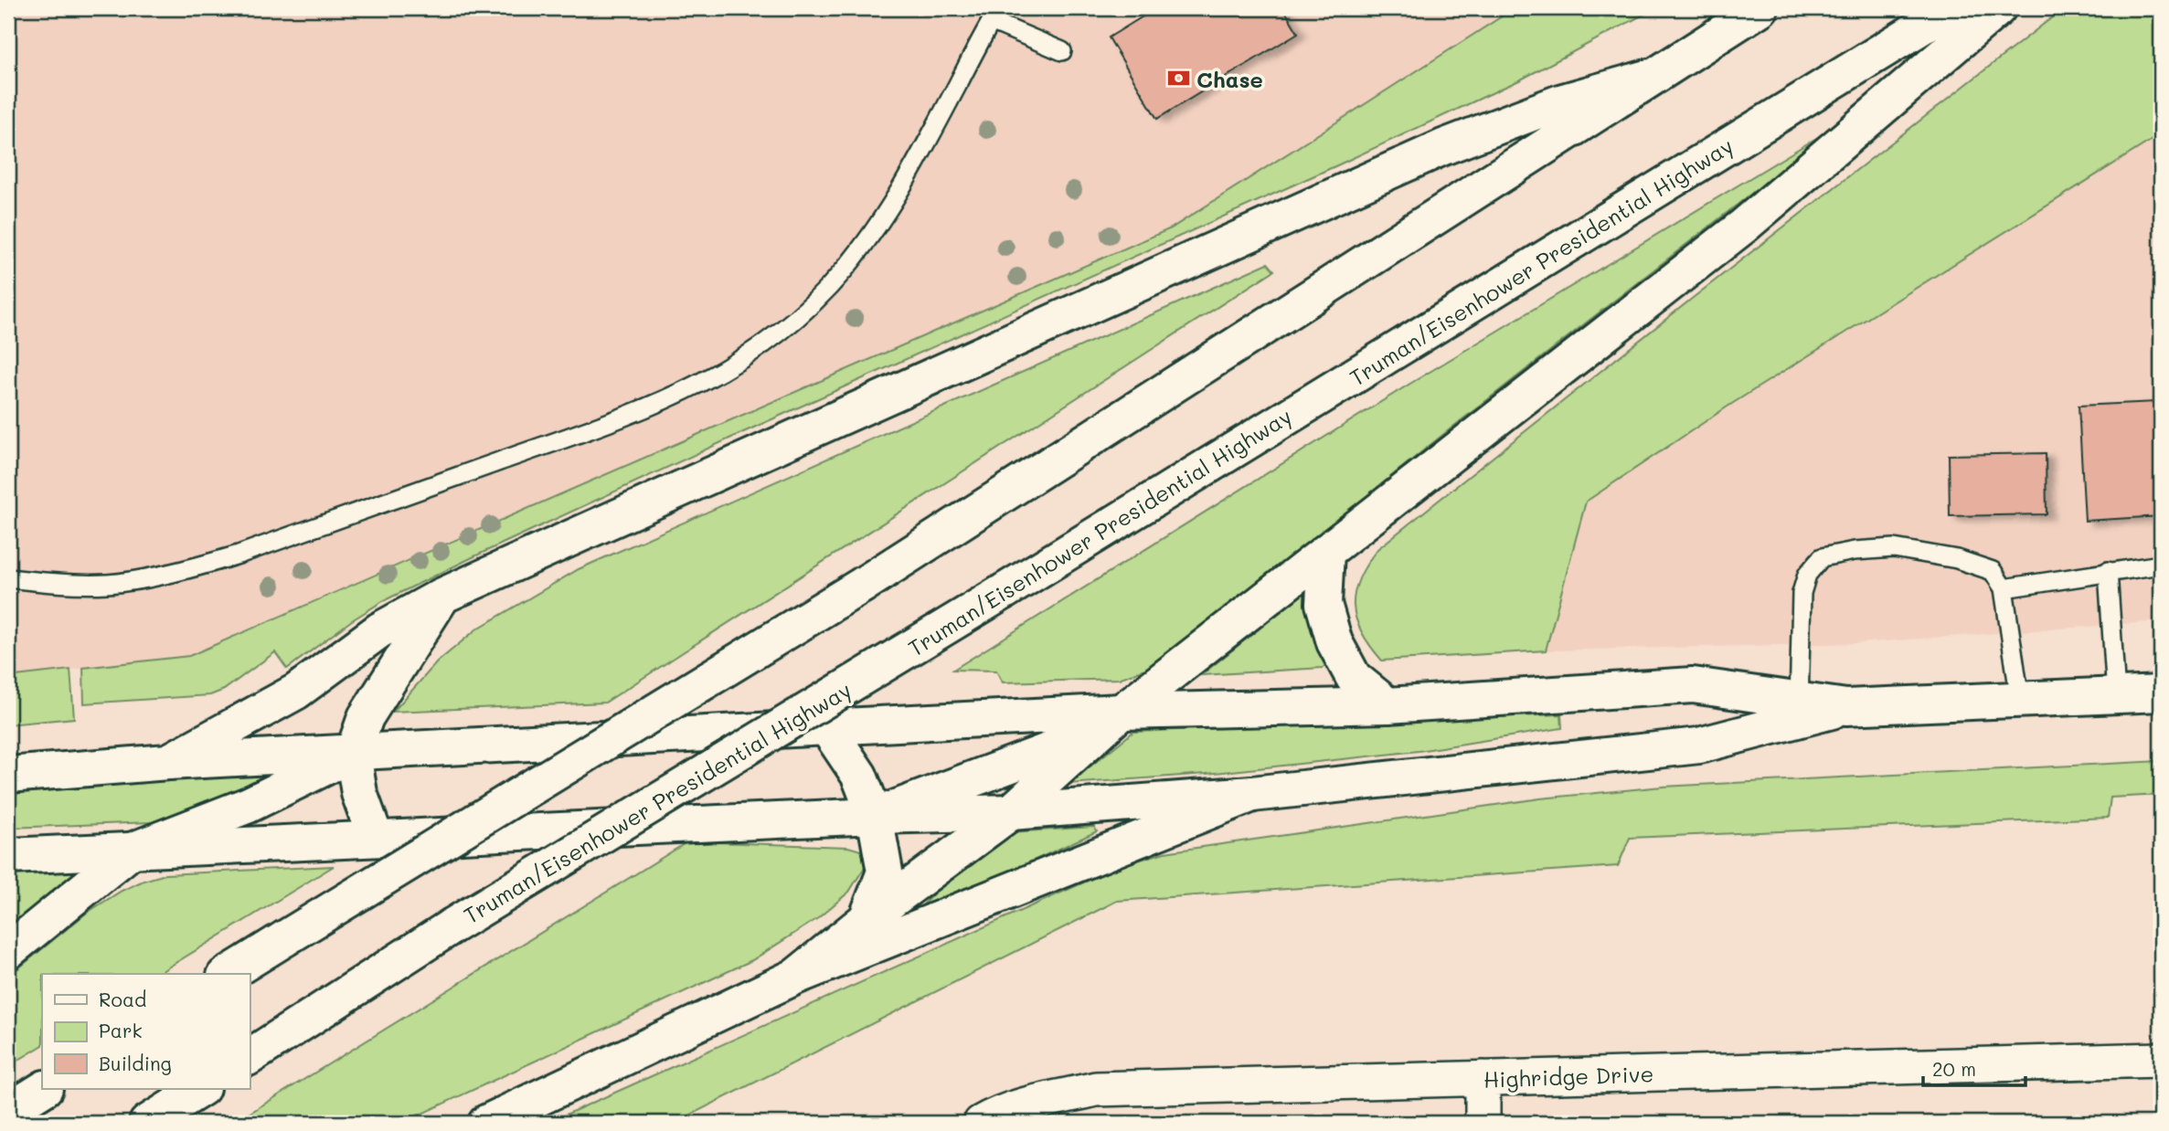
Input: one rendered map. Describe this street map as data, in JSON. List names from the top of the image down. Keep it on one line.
{"streets":{"main road":["Truman/Eisenhower Presidential Highway"],"street":["Highridge Drive"]},"places":{"bank":["Chase"]},"legend":["Road","Park","Building"],"scale_bar":"20 m"}
